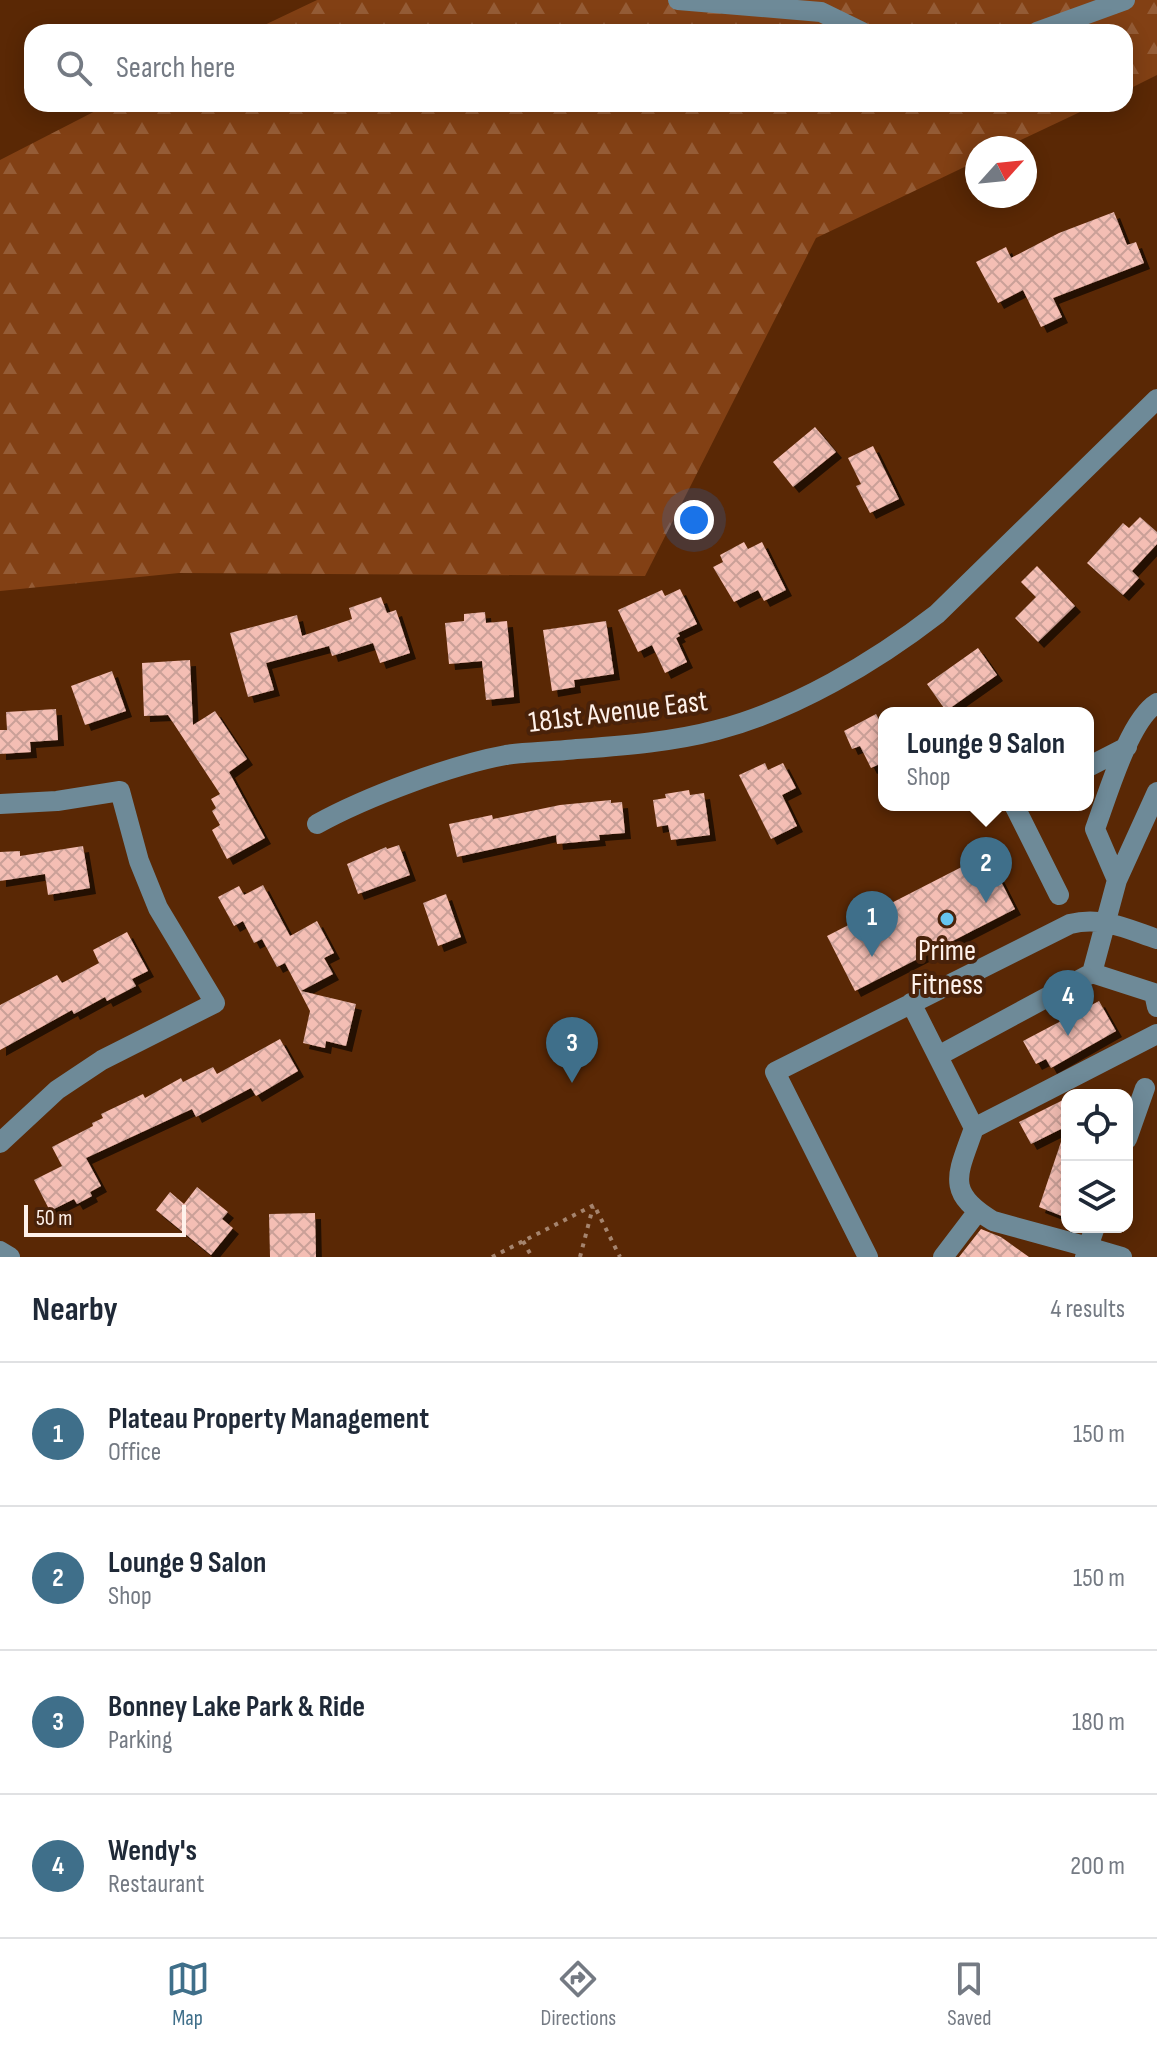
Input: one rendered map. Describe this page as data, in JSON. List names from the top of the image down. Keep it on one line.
{"streets":{"street":["181st Avenue East"]},"places":["Prime Fitness"],"scale_bar":"50 m","north":"top right","page":{"search":"Search here","popup":["Lounge 9 Salon","Shop"],"pins":["2","1","4","3"],"scale":"50 m","heading":["Nearby","4 results"],"list":[{"mark":"1","name":"Plateau Property Management","note":"Office","value":"150 m"},{"mark":"2","name":"Lounge 9 Salon","note":"Shop","value":"150 m"},{"mark":"3","name":"Bonney Lake Park & Ride","note":"Parking","value":"180 m"},{"mark":"4","name":"Wendy's","note":"Restaurant","value":"200 m"}],"nav":["Map","Directions","Saved"]}}
